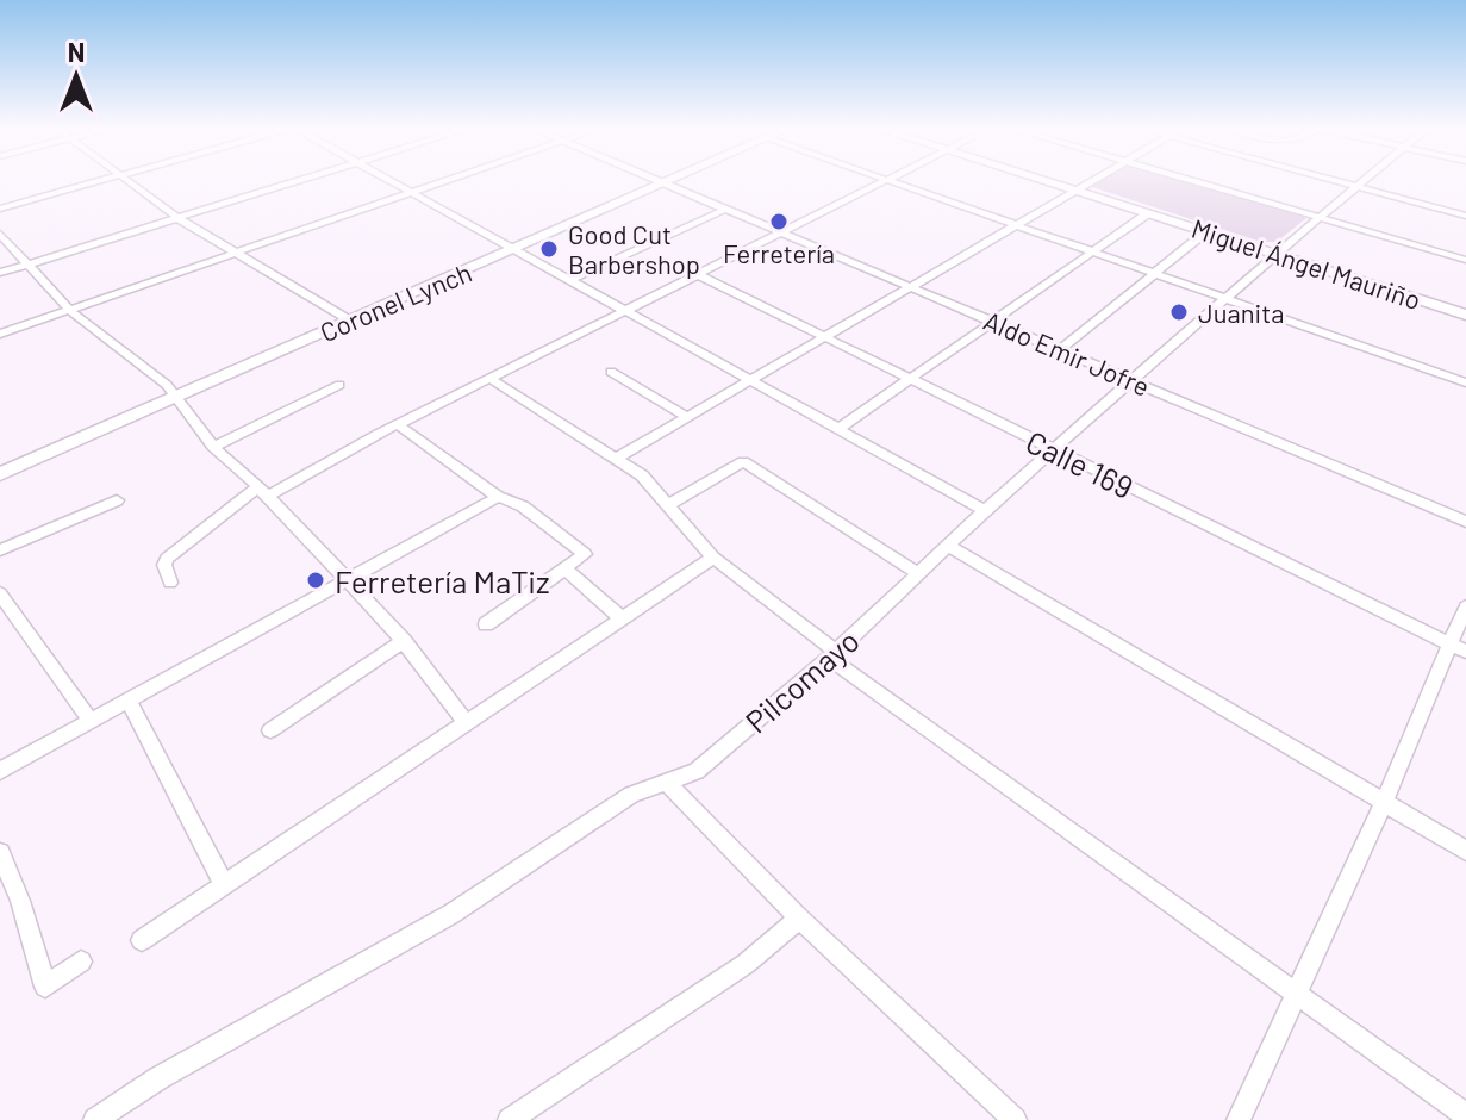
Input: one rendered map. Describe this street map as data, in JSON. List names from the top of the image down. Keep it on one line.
{"streets":{"main road":["Miguel Ángel Mauriño","Coronel Lynch"],"street":["Aldo Emir Jofre","Calle 169","Pilcomayo"]},"crossings":[["Miguel Ángel Mauriño","Pilcomayo"],["Coronel Lynch","Aldo Emir Jofre"],["Aldo Emir Jofre","Pilcomayo"],["Calle 169","Pilcomayo"]],"places":["Ferretería","Good Cut Barbershop","Juanita","Ferretería MaTiz"],"north":"top"}
